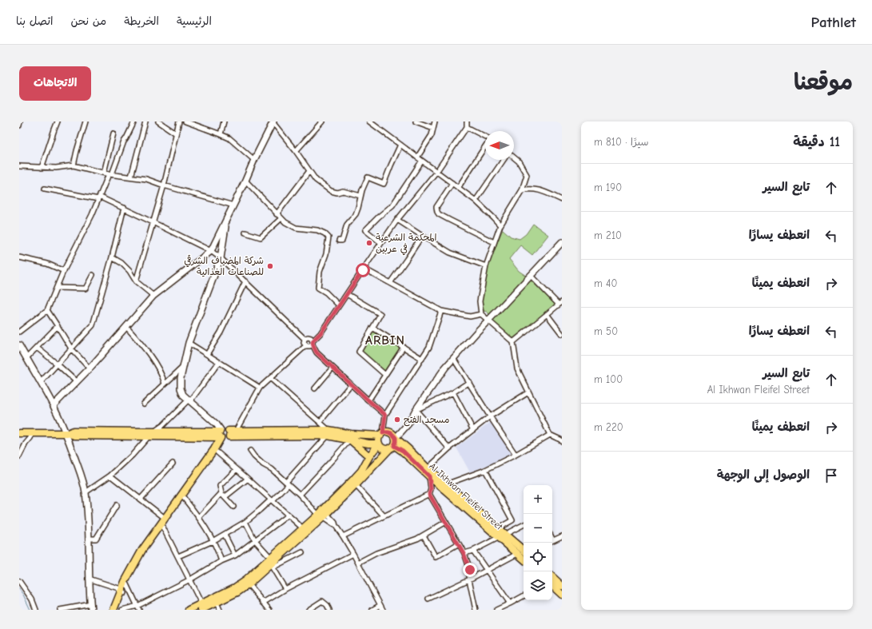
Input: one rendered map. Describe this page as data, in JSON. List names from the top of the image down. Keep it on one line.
{"streets":{"main road":["Al Ikhwan Fleifel Street"]},"districts":["ARBIN"],"places":["المحكمة الشرعية في عربين","شركة المضياف الشرقي للصناعات الغذائية","مسجد الفتح"],"north":"left","page":{"header":"Pathlet","nav":["الرئيسية","الخريطة","من نحن","اتصل بنا"],"title":"موقعنا","buttons":"الاتجاهات","heading":["11 دقيقة","سيرًا · 810 m"],"list":[["تابع السير","190 m"],["انعطف يسارًا","210 m"],["انعطف يمينًا","40 m"],["انعطف يسارًا","50 m"],["تابع السير","Al Ikhwan Fleifel Street","100 m"],["انعطف يمينًا","220 m"],"الوصول إلى الوجهة"],"map_buttons":["+","−"]}}
